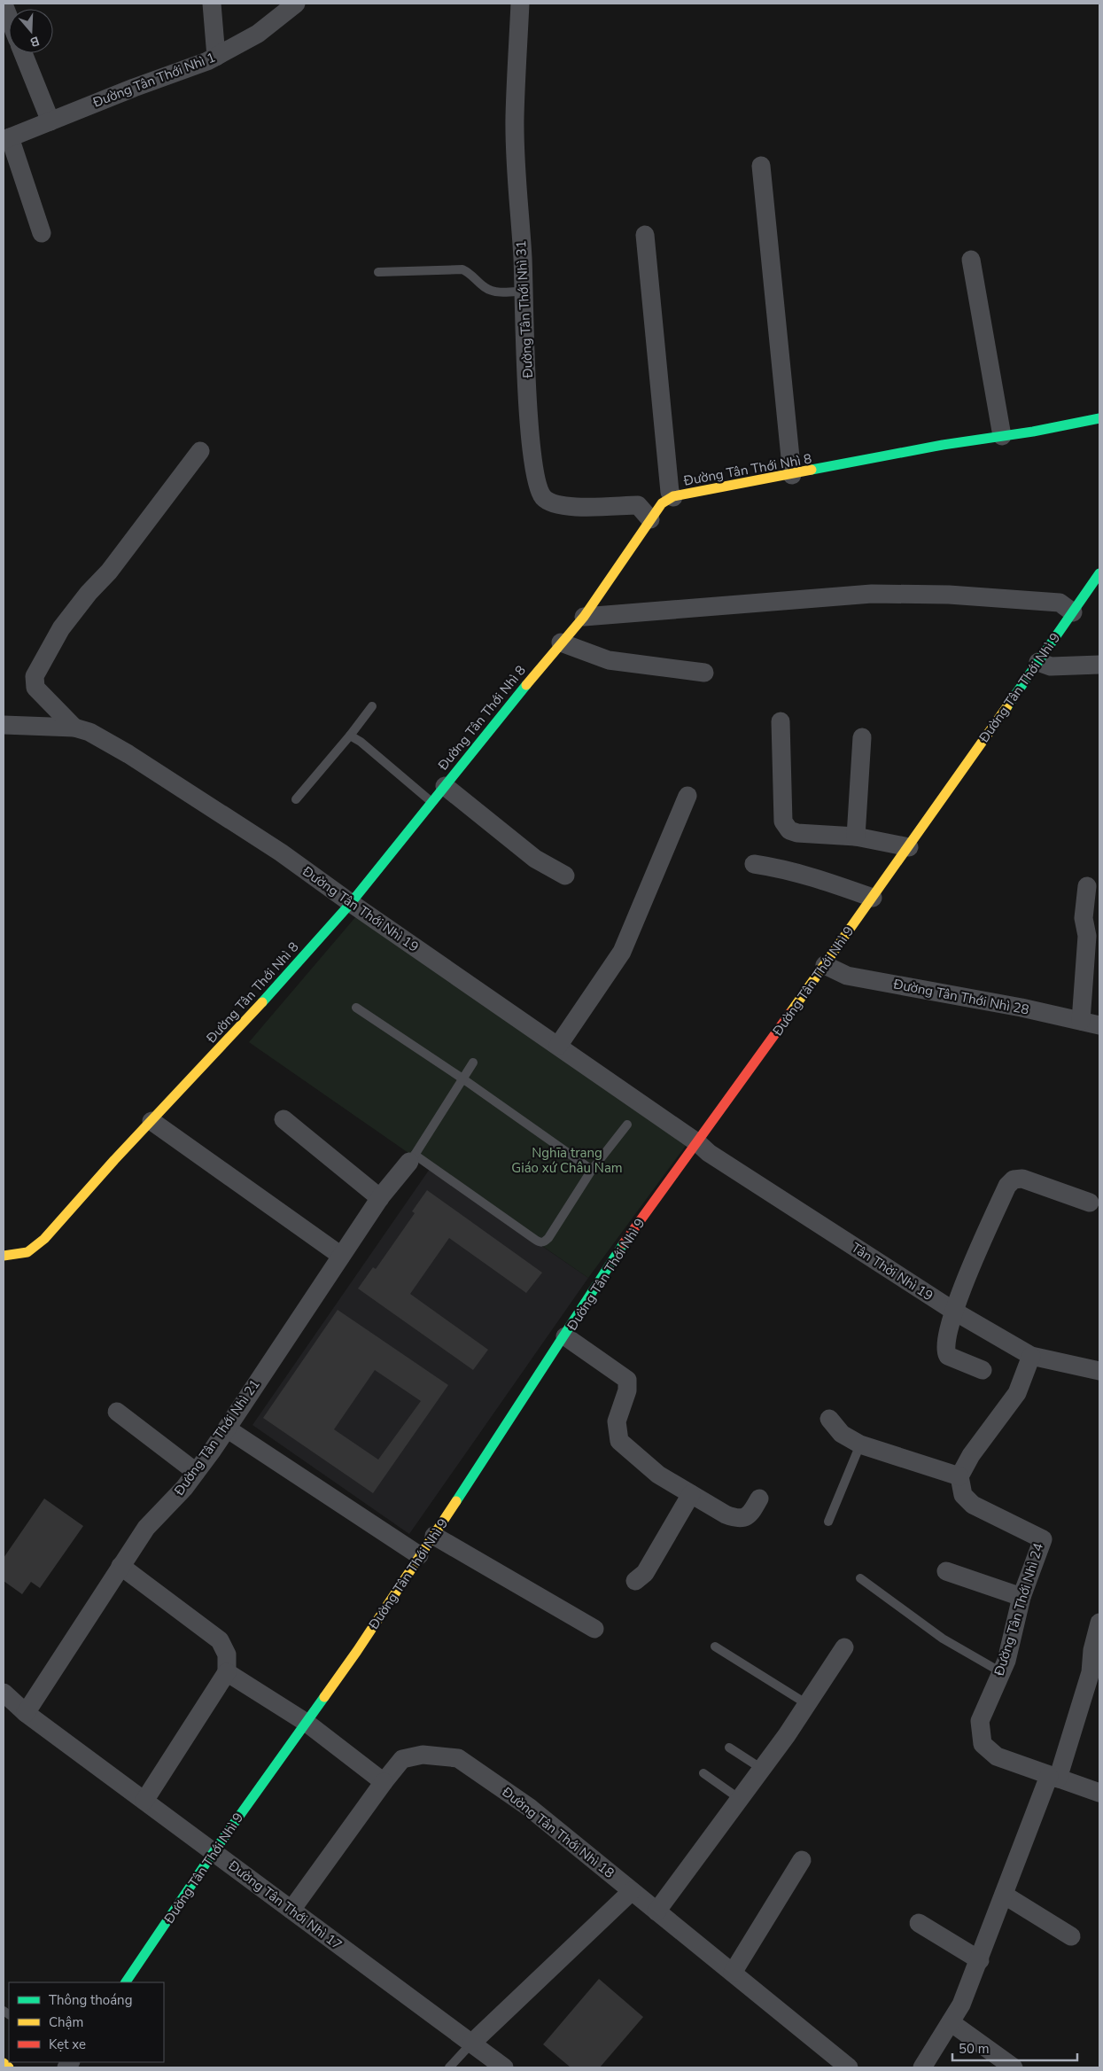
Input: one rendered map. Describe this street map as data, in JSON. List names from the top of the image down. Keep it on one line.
{"streets":{"main road":["Đường Tân Thới Nhì 8","Đường Tân Thới Nhì 9"],"street":["Đường Tân Thới Nhì 1","Đường Tân Thới Nhì 31","Đường Tân Thới Nhì 19","Đường Tân Thới Nhì 28","Tân Thời Nhì 19","Đường Tân Thới Nhì 21","Đường Tân Thới Nhì 24","Đường Tân Thới Nhì 18","Đường Tân Thới Nhì 17"]},"crossings":[["Đường Tân Thới Nhì 31","Đường Tân Thới Nhì 8"],["Đường Tân Thới Nhì 8","Đường Tân Thới Nhì 19"],["Đường Tân Thới Nhì 9","Đường Tân Thới Nhì 19"],["Đường Tân Thới Nhì 9","Đường Tân Thới Nhì 28"],["Đường Tân Thới Nhì 9","Tân Thời Nhì 19"],["Đường Tân Thới Nhì 9","Đường Tân Thới Nhì 17"],["Đường Tân Thới Nhì 19","Tân Thời Nhì 19"],["Đường Tân Thới Nhì 21","Đường Tân Thới Nhì 17"],["Đường Tân Thới Nhì 18","Đường Tân Thới Nhì 17"]],"parks":["Nghĩa trang Giáo xứ Châu Nam"],"legend":["Thông thoáng","Chậm","Kẹt xe"],"scale_bar":"50 m","north":"bottom"}
